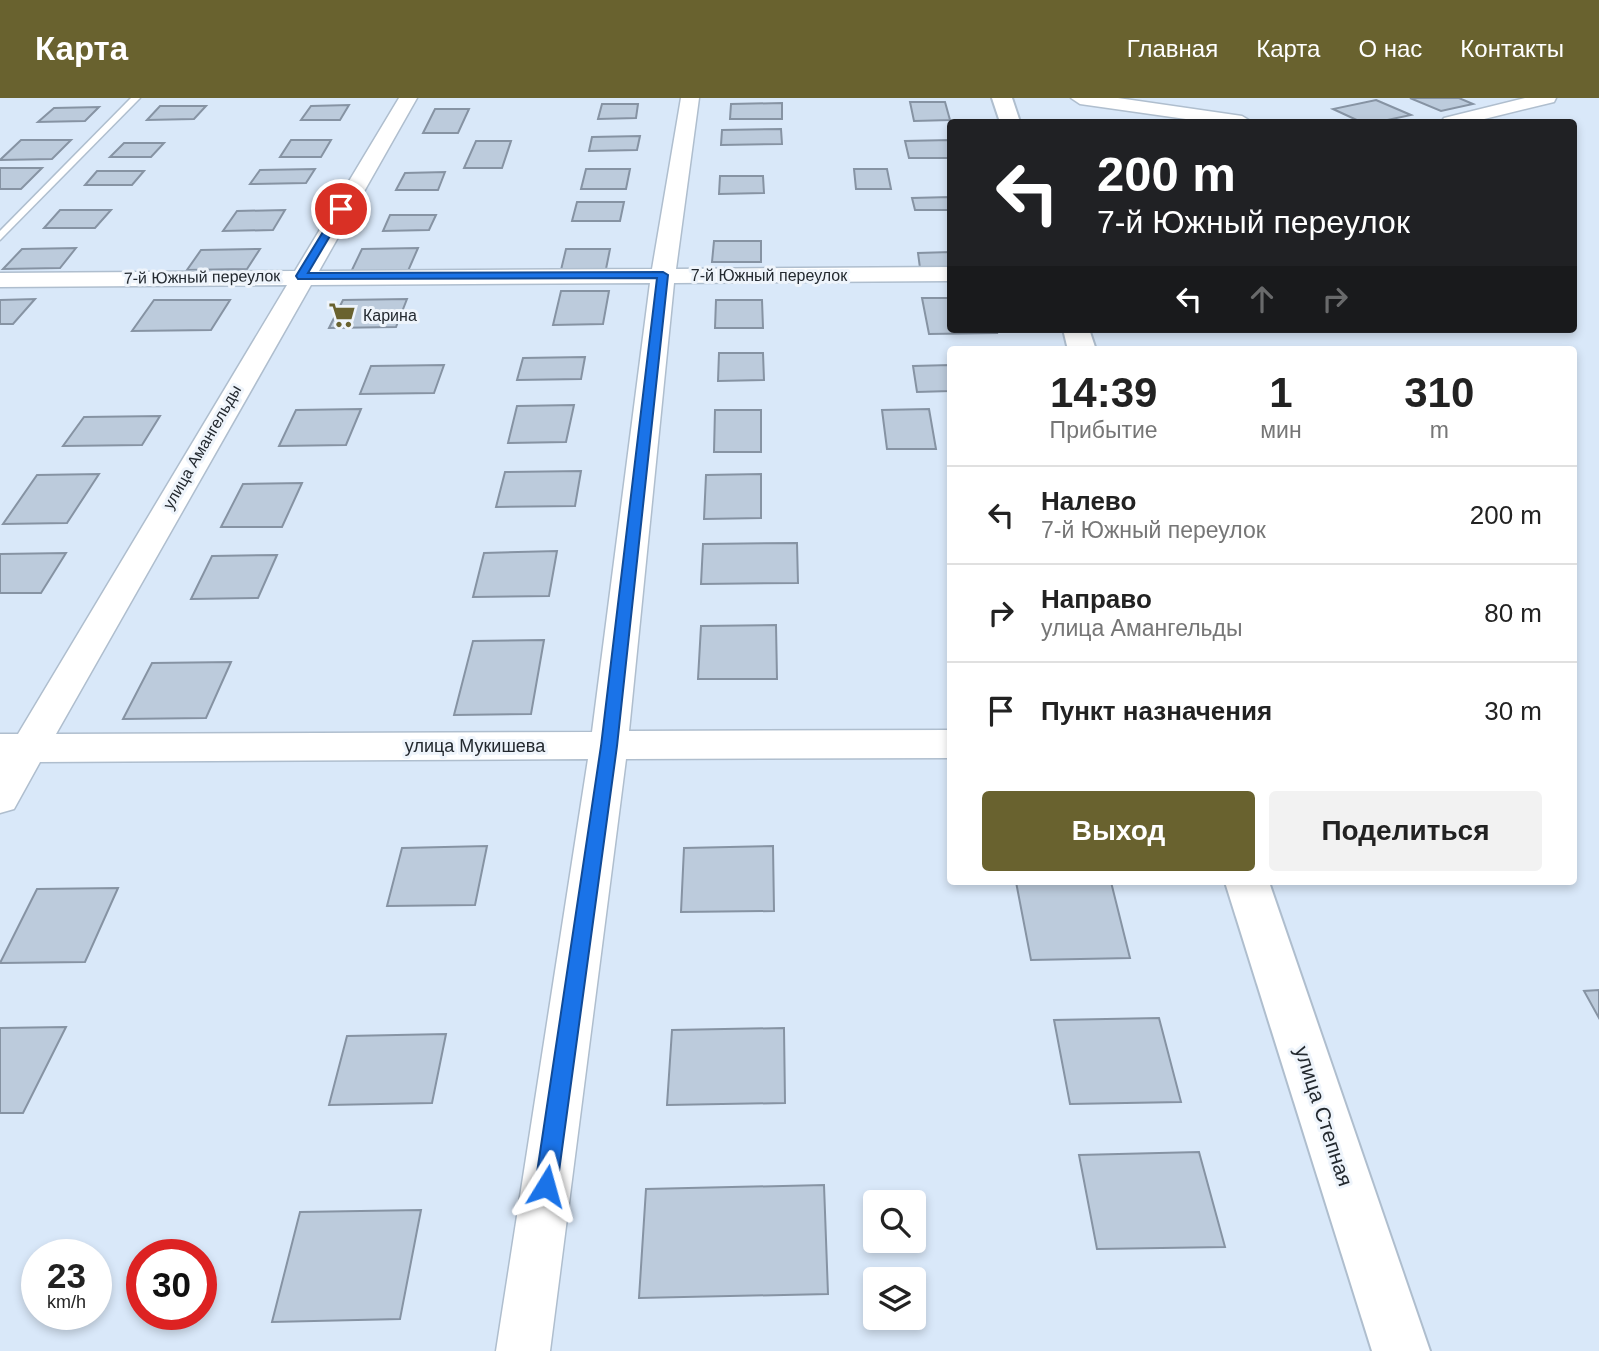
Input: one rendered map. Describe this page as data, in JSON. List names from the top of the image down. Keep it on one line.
{"streets":{"street":["7-й Южный переулок","улица Амангельды","улица Мукишева","улица Степная"]},"crossings":[["7-й Южный переулок","улица Амангельды"],["улица Амангельды","улица Мукишева"]],"places":{"supermarket":["Карина"]},"page":{"header":"Карта","nav":["Главная","Карта","О нас","Контакты"],"turn":["200 m","7-й Южный переулок"],"eta":["14:39","Прибытие","1","мин","310","m"],"list":[{"name":"Налево","note":"7-й Южный переулок","value":"200 m"},{"name":"Направо","note":"улица Амангельды","value":"80 m"},{"name":"Пункт назначения","value":"30 m"}],"buttons":["Выход","Поделиться"],"speed":"23 km/h","limit":"30"}}
